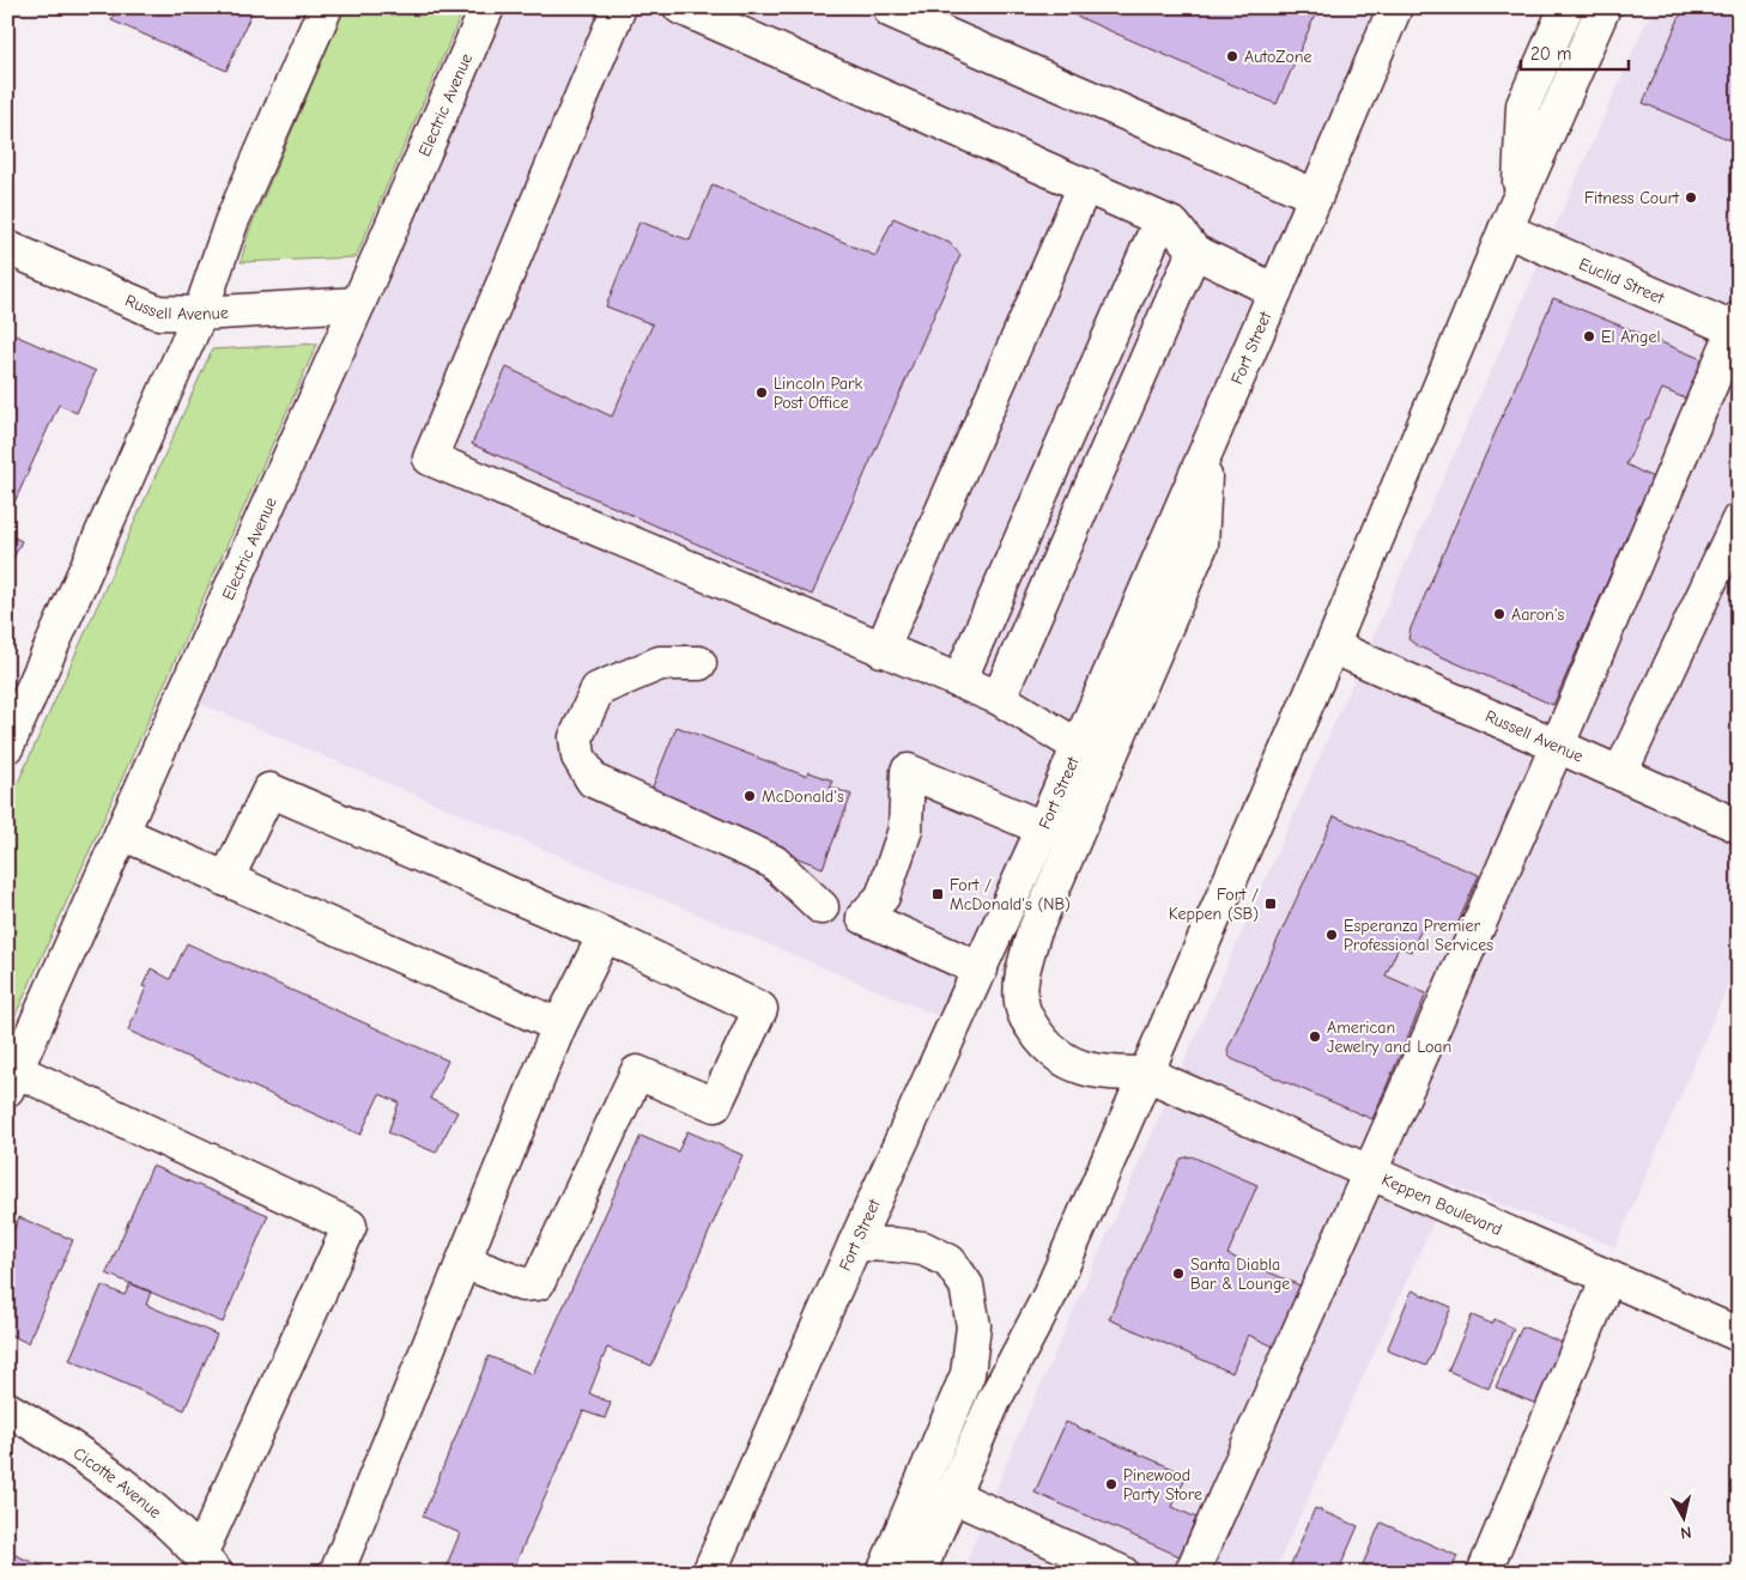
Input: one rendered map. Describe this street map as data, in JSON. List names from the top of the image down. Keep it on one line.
{"streets":{"main road":["Electric Avenue","Euclid Street","Russell Avenue","Fort Street","Keppen Boulevard","Cicotte Avenue"]},"crossings":[["Electric Avenue","Russell Avenue"]],"places":{"other":["AutoZone","Fitness Court","El Angel","Lincoln Park Post Office","Aaron's","McDonald's","Esperanza Premier Professional Services","American Jewelry and Loan","Santa Diabla Bar & Lounge","Pinewood Party Store"],"transit":["Fort / McDonald's (NB)","Fort / Keppen (SB)"]},"scale_bar":"20 m","north":"bottom"}
